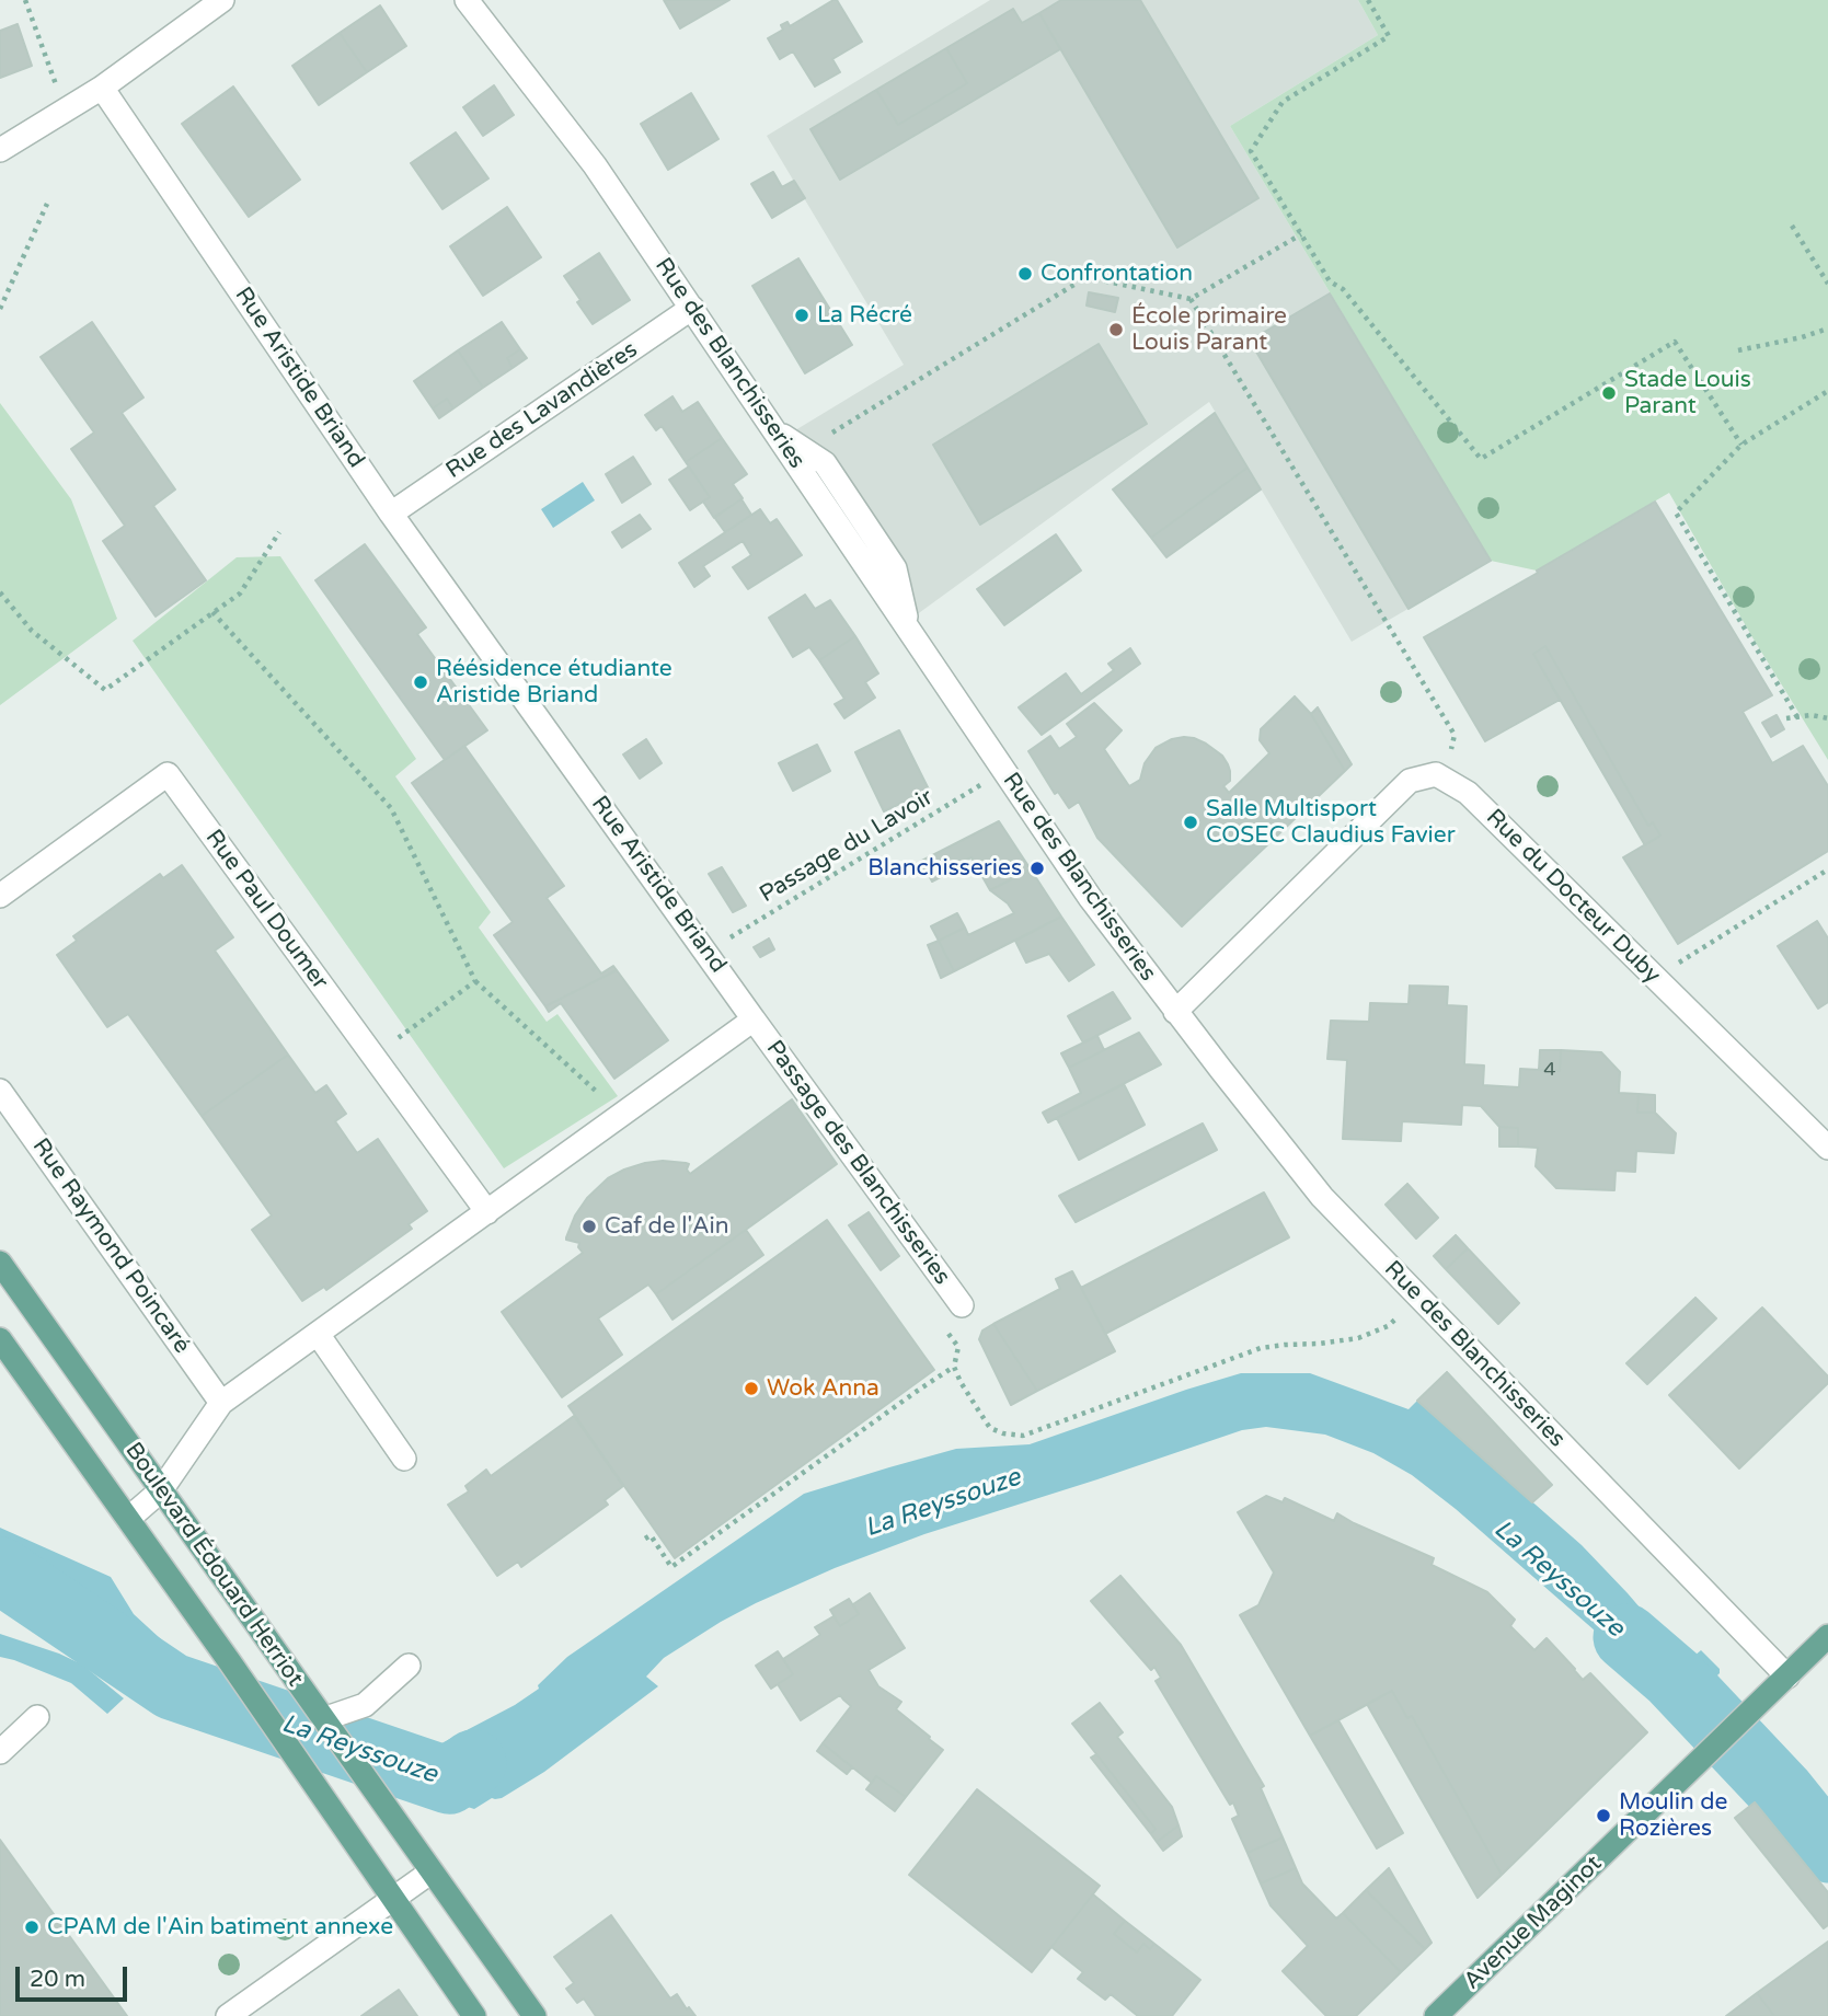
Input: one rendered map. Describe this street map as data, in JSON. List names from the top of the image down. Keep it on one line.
{"streets":{"main road":["Boulevard Édouard Herriot","Avenue Maginot"],"street":["Rue des Blanchisseries","Rue Aristide Briand","Rue des Lavandières","Rue du Docteur Duby","Rue Paul Doumer","Passage des Blanchisseries","Rue Raymond Poincaré"],"path":["Passage du Lavoir"]},"crossings":[["Rue des Blanchisseries","Rue des Lavandières"],["Rue des Blanchisseries","Passage du Lavoir"],["Rue des Blanchisseries","Avenue Maginot"],["Rue Aristide Briand","Rue des Lavandières"],["Rue Aristide Briand","Passage du Lavoir"],["Rue Aristide Briand","Passage des Blanchisseries"]],"water":["La Reyssouze"],"places":["Confrontation","La Récré","École primaire Louis Parant","Stade Louis Parant","Réésidence étudiante Aristide Briand","Salle Multisport COSEC Claudius Favier","Blanchisseries","Caf de l'Ain","Wok Anna","Moulin de Rozières","CPAM de l'Ain batiment annexe"],"house_numbers":["4"],"scale_bar":"20 m"}
